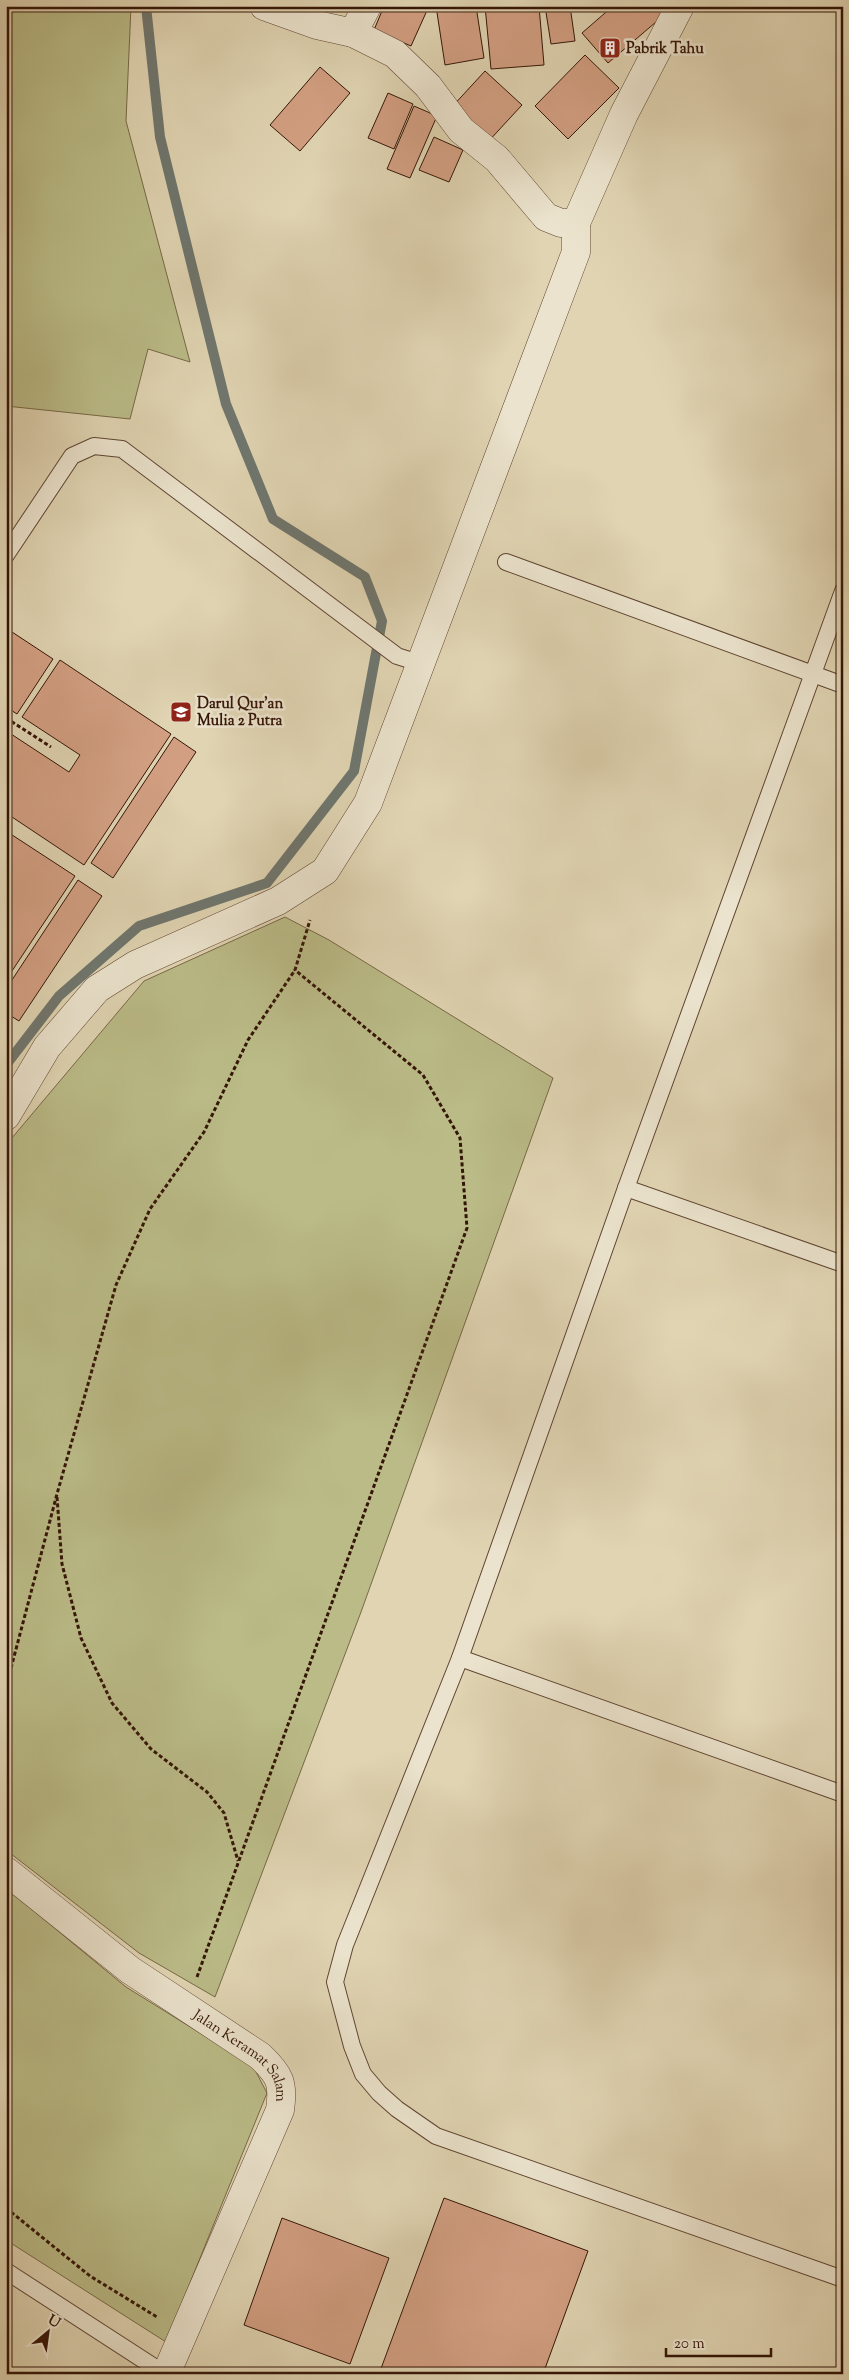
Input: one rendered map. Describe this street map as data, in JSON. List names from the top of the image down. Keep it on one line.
{"streets":{"street":["Jalan Keramat Salam"]},"places":{"building":["Pabrik Tahu"],"school or university":["Darul Qur'an Mulia 2 Putra"]},"scale_bar":"20 m","north":"top right"}
